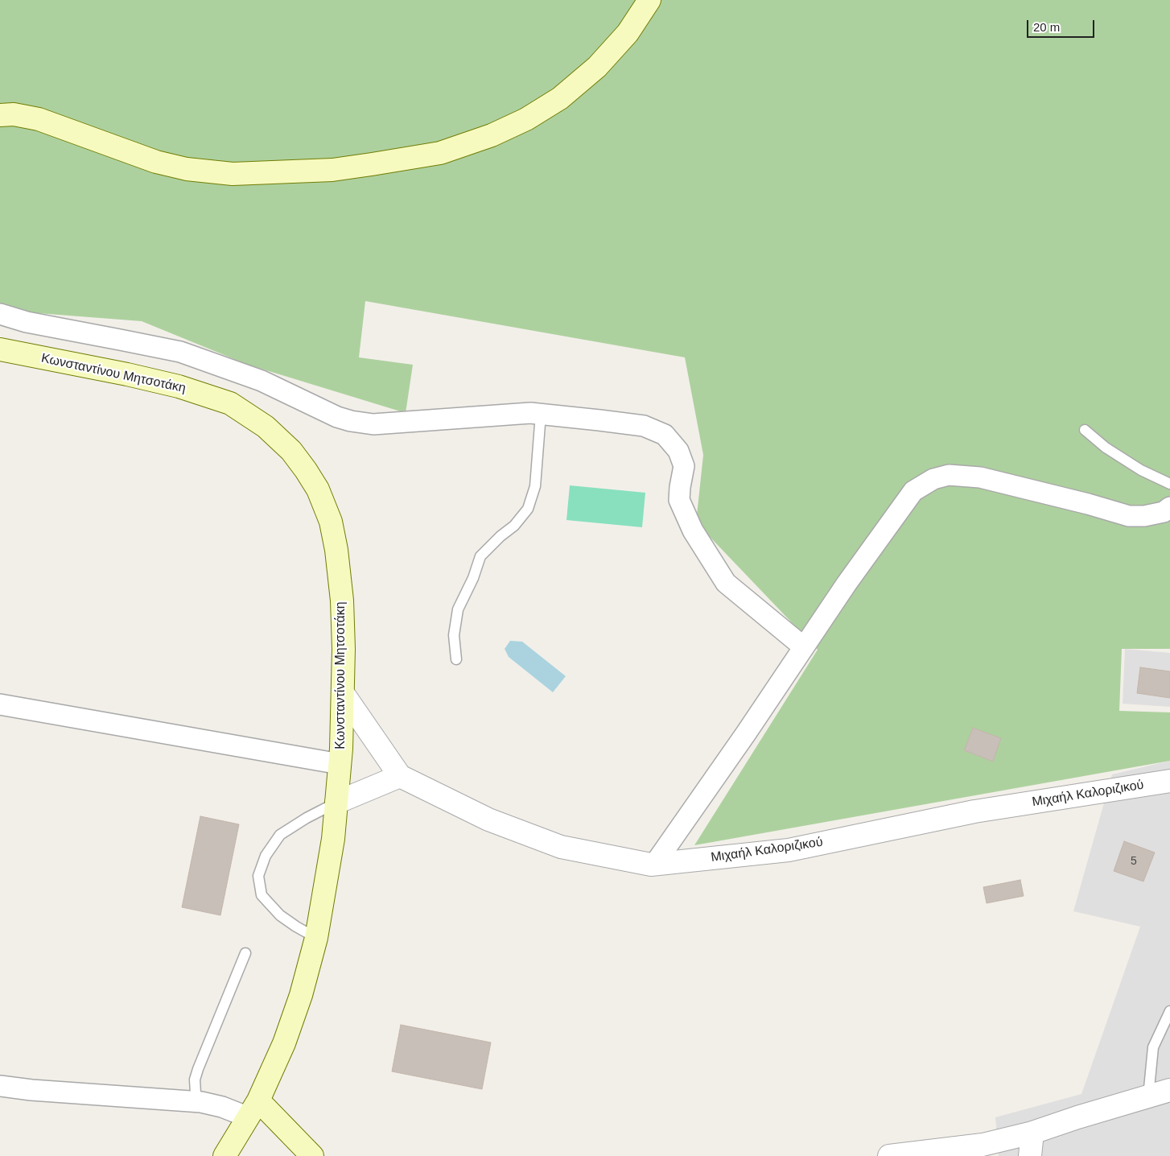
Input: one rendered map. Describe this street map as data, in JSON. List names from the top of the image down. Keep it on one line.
{"streets":{"main road":["Κωνσταντίνου Μητσοτάκη"],"street":["Μιχαήλ Καλοριζικού"]},"crossings":[["Κωνσταντίνου Μητσοτάκη","Μιχαήλ Καλοριζικού"]],"house_numbers":["5"],"scale_bar":"20 m"}
